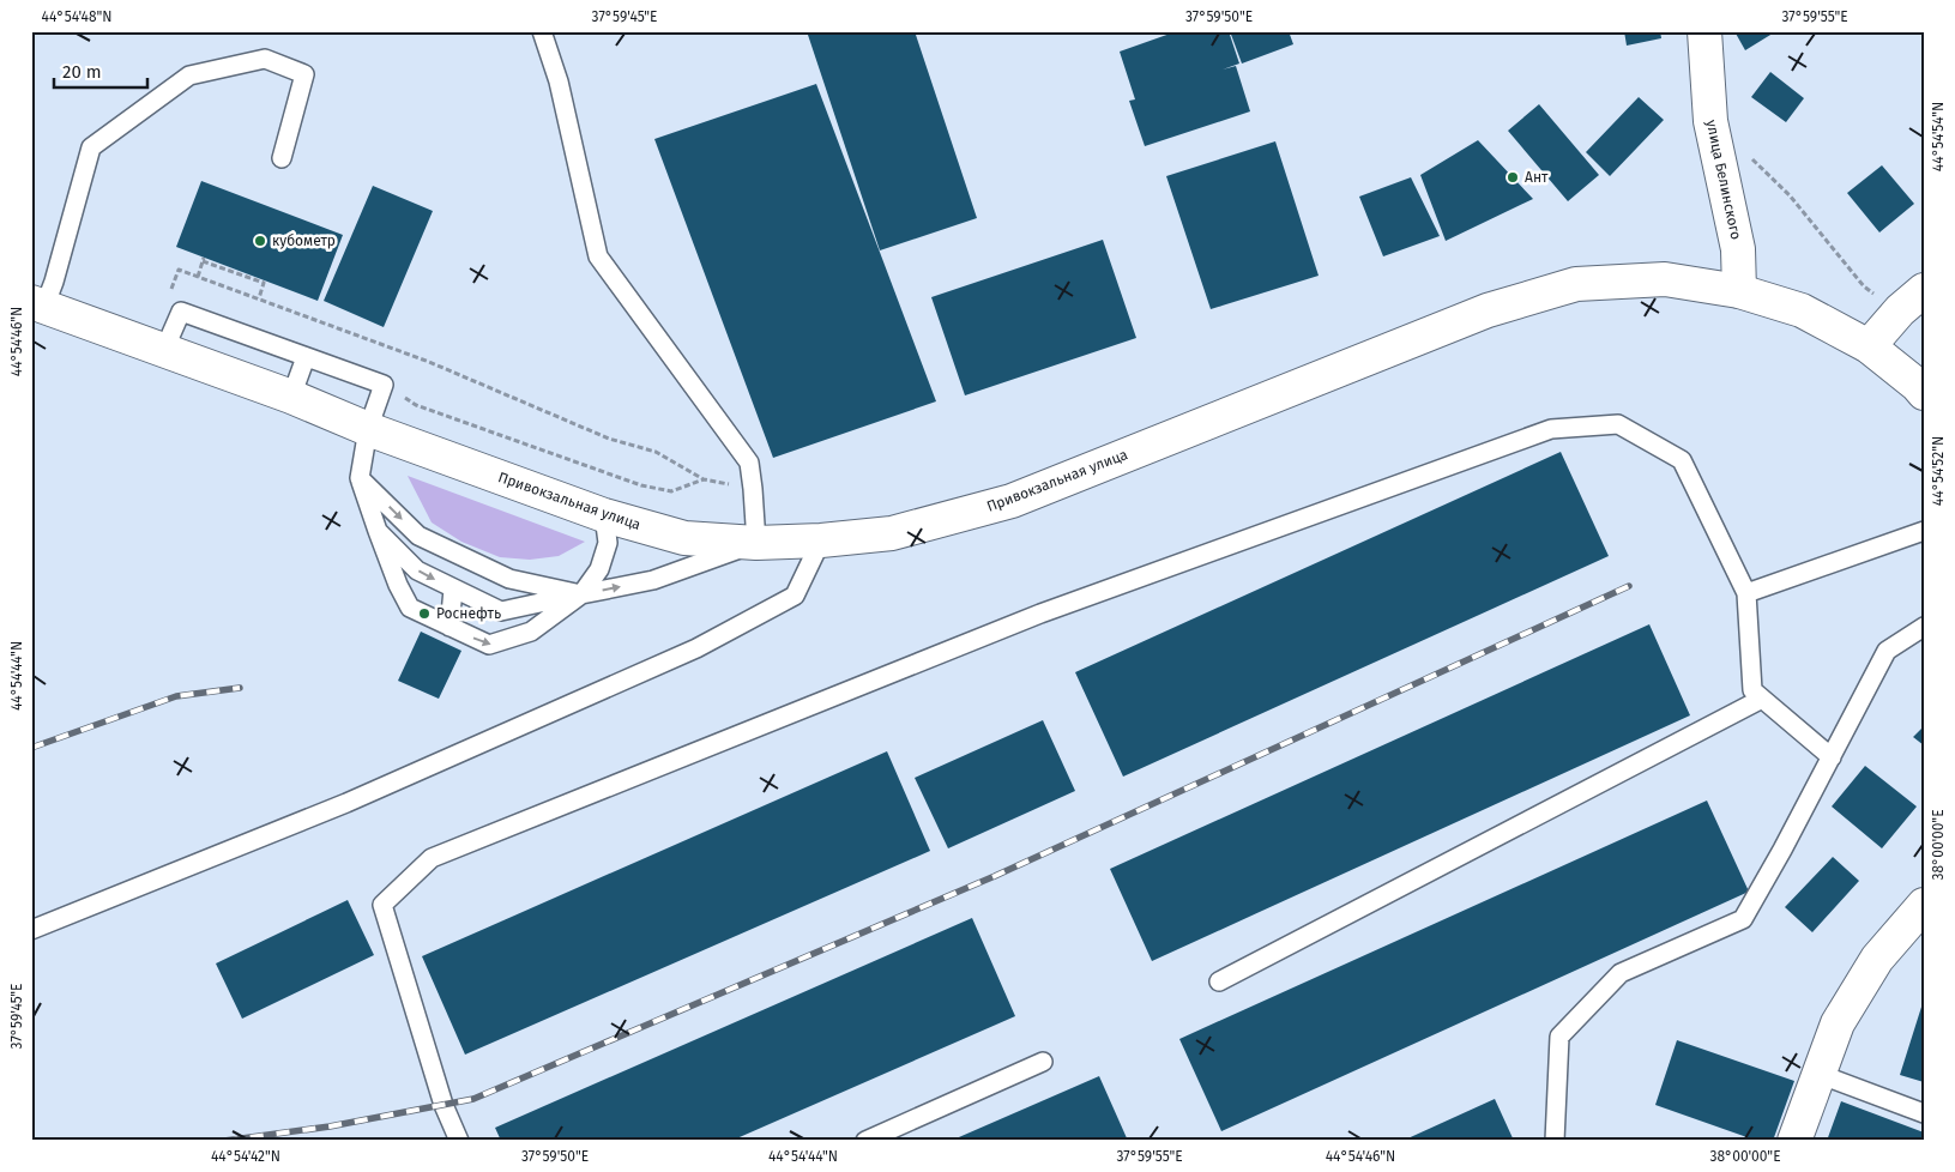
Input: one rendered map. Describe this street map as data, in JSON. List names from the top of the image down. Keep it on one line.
{"streets":{"main road":["улица Белинского","Привокзальная улица"]},"crossings":[["улица Белинского","Привокзальная улица"]],"places":["Ант","кубометр","Роснефть"],"scale_bar":"20 m","coordinates":["44°54'48\"N","37°59'45\"E","37°59'50\"E","37°59'55\"E","44°54'54\"N","44°54'46\"N","44°54'52\"N","44°54'44\"N","38°00'00\"E","44°54'42\"N"]}
